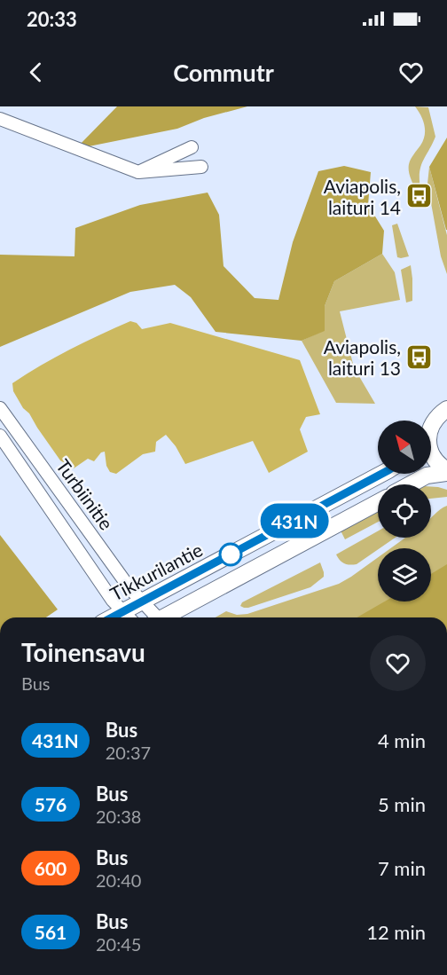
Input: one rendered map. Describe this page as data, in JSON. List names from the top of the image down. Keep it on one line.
{"streets":{"main road":["Tikkurilantie"],"street":["Turbiinitie"]},"crossings":[["Turbiinitie","Tikkurilantie"]],"places":{"bus stop":["Aviapolis, laituri 14","Aviapolis, laituri 13"]},"lines":["bus line 431N"],"north":"top left","page":{"status":"20:33","header":"Commutr","on_map":"431N","heading":["Toinensavu","Bus"],"list":[{"mark":"431N","name":"Bus","note":"20:37","value":"4 min"},{"mark":"576","name":"Bus","note":"20:38","value":"5 min"},{"mark":"600","name":"Bus","note":"20:40","value":"7 min"},{"mark":"561","name":"Bus","note":"20:45","value":"12 min"}]}}
